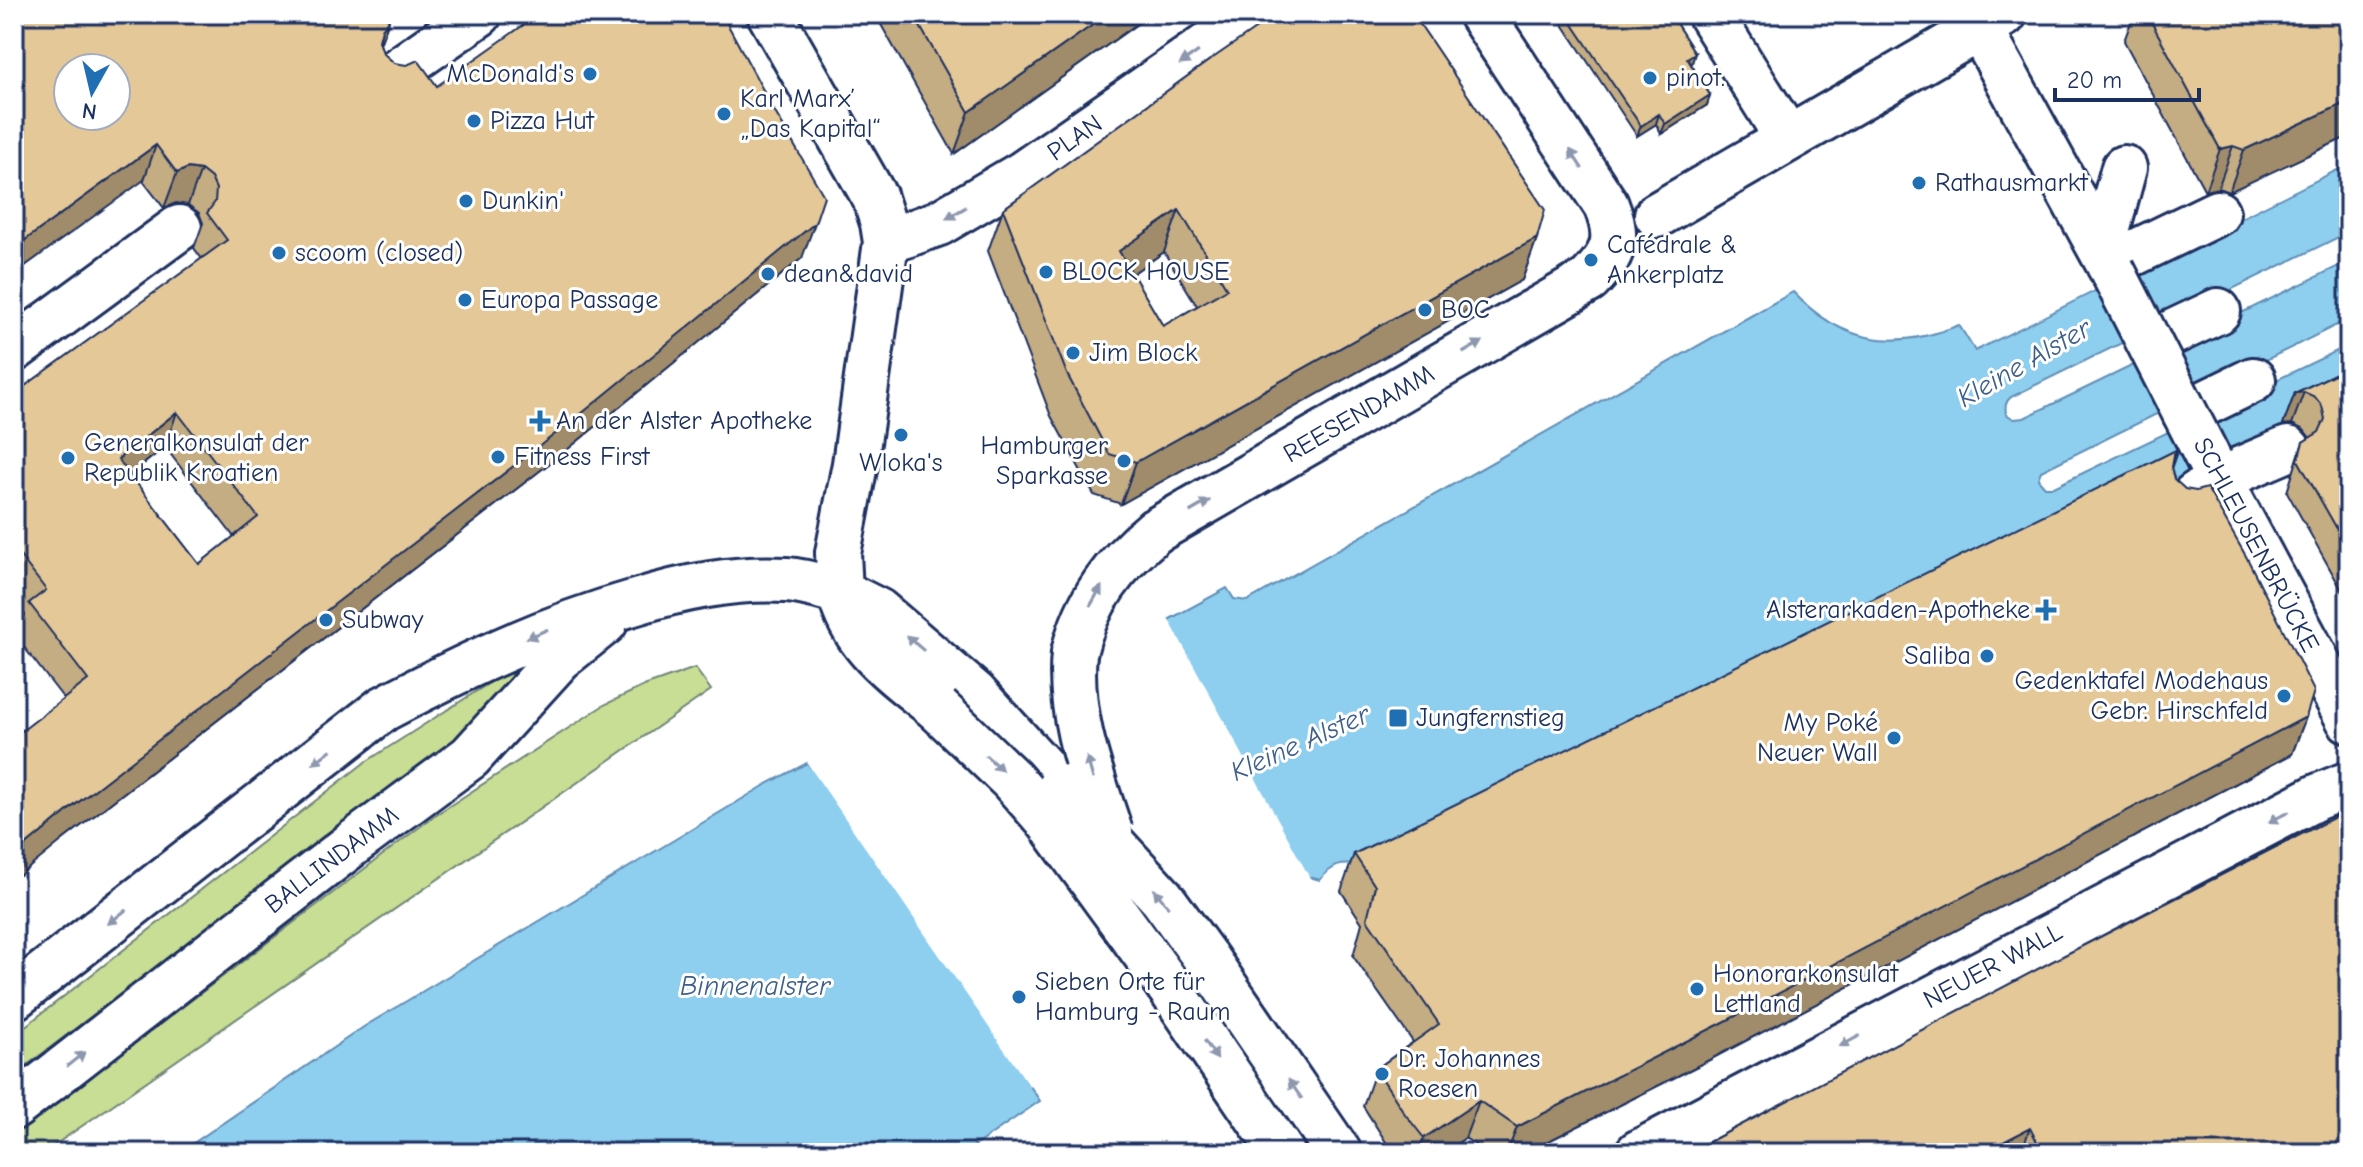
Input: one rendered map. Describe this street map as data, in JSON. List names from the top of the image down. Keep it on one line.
{"streets":{"street":["PLAN","REESENDAMM","SCHLEUSENBRÜCKE","BALLINDAMM","NEUER WALL"]},"one_way":["PLAN","NEUER WALL"],"water":["Kleine Alster","Binnenalster"],"places":{"other":["McDonald's","pinot.","Karl Marx’ „Das Kapital“","Pizza Hut","Rathausmarkt","Dunkin'","scoom (closed)","Cafédrale & Ankerplatz","BLOCK HOUSE","dean&david","Europa Passage","BOC","Jim Block","Wloka's","Fitness First","Generalkonsulat der Republik Kroatien","Hamburger Sparkasse","Subway","Saliba","Gedenktafel Modehaus Gebr. Hirschfeld","My Poké Neuer Wall","Honorarkonsulat Lettland","Sieben Orte für Hamburg - Raum","Dr. Johannes Roesen"],"health":["An der Alster Apotheke","Alsterarkaden-Apotheke"],"transit":["Jungfernstieg"]},"scale_bar":"20 m","north":"bottom"}
